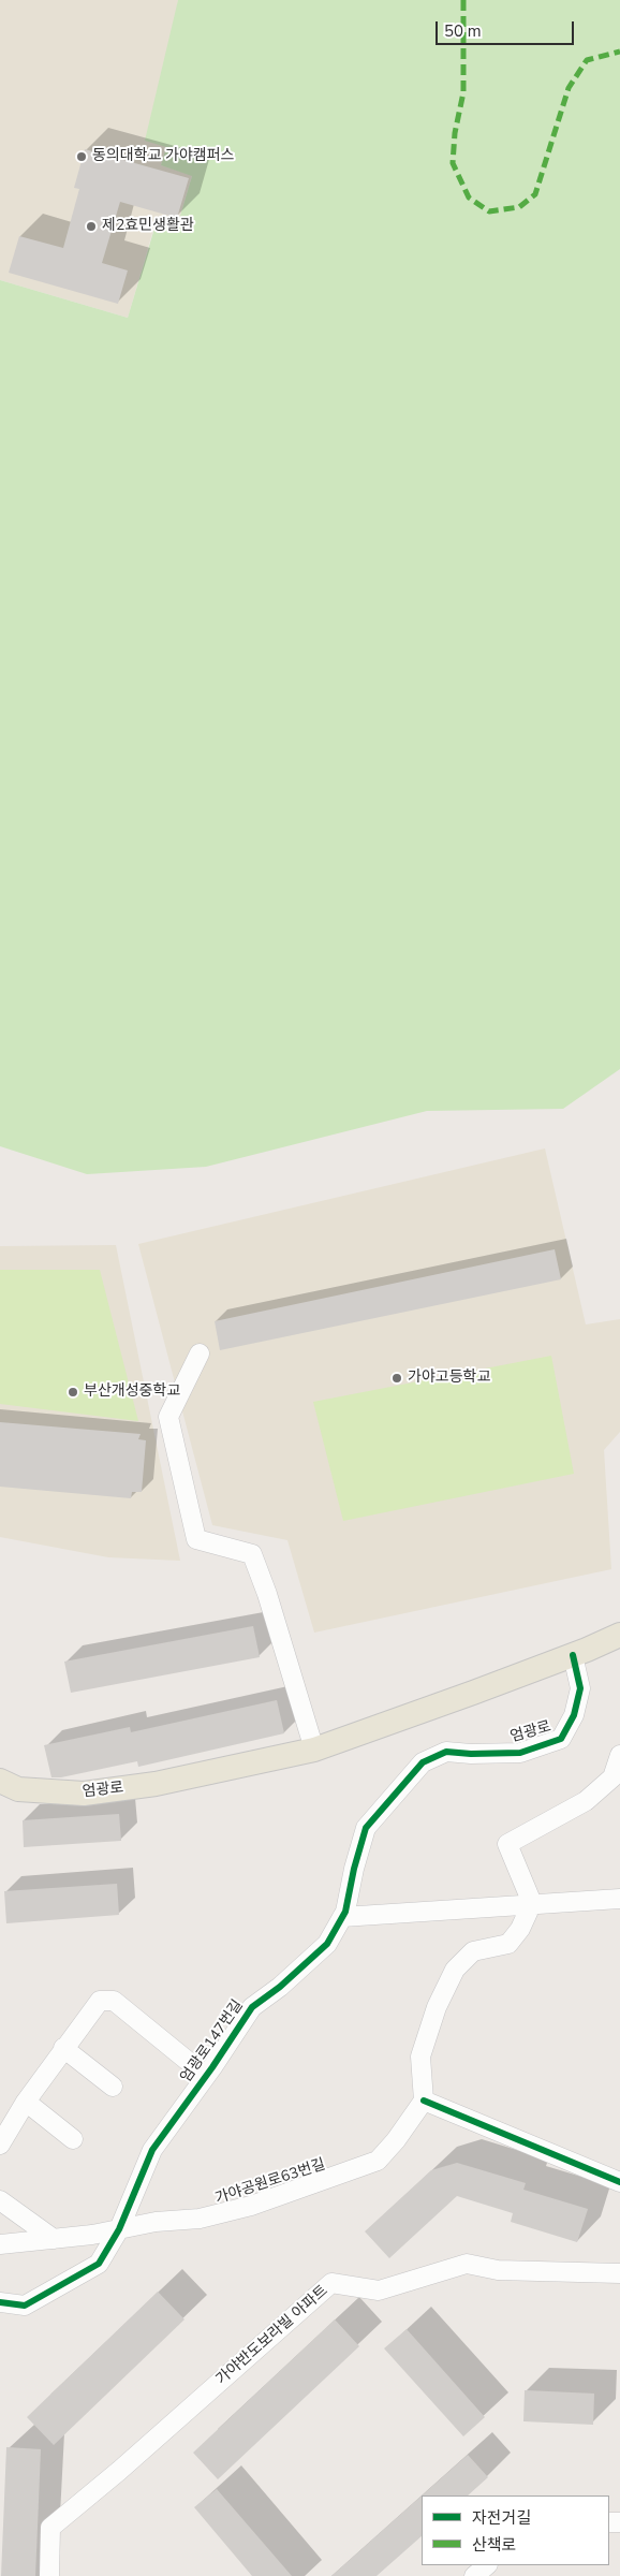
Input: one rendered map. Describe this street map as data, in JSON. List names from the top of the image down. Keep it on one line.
{"streets":{"main road":["엄광로"],"street":["엄광로147번길","가야공원로63번길","가야반도보라빌 아파트"]},"crossings":[["엄광로","엄광로147번길"],["엄광로147번길","가야공원로63번길"]],"places":["동의대학교 가야캠퍼스","제2효민생활관","가야고등학교","부산개성중학교"],"legend":["자전거길","산책로"],"scale_bar":"50 m"}
